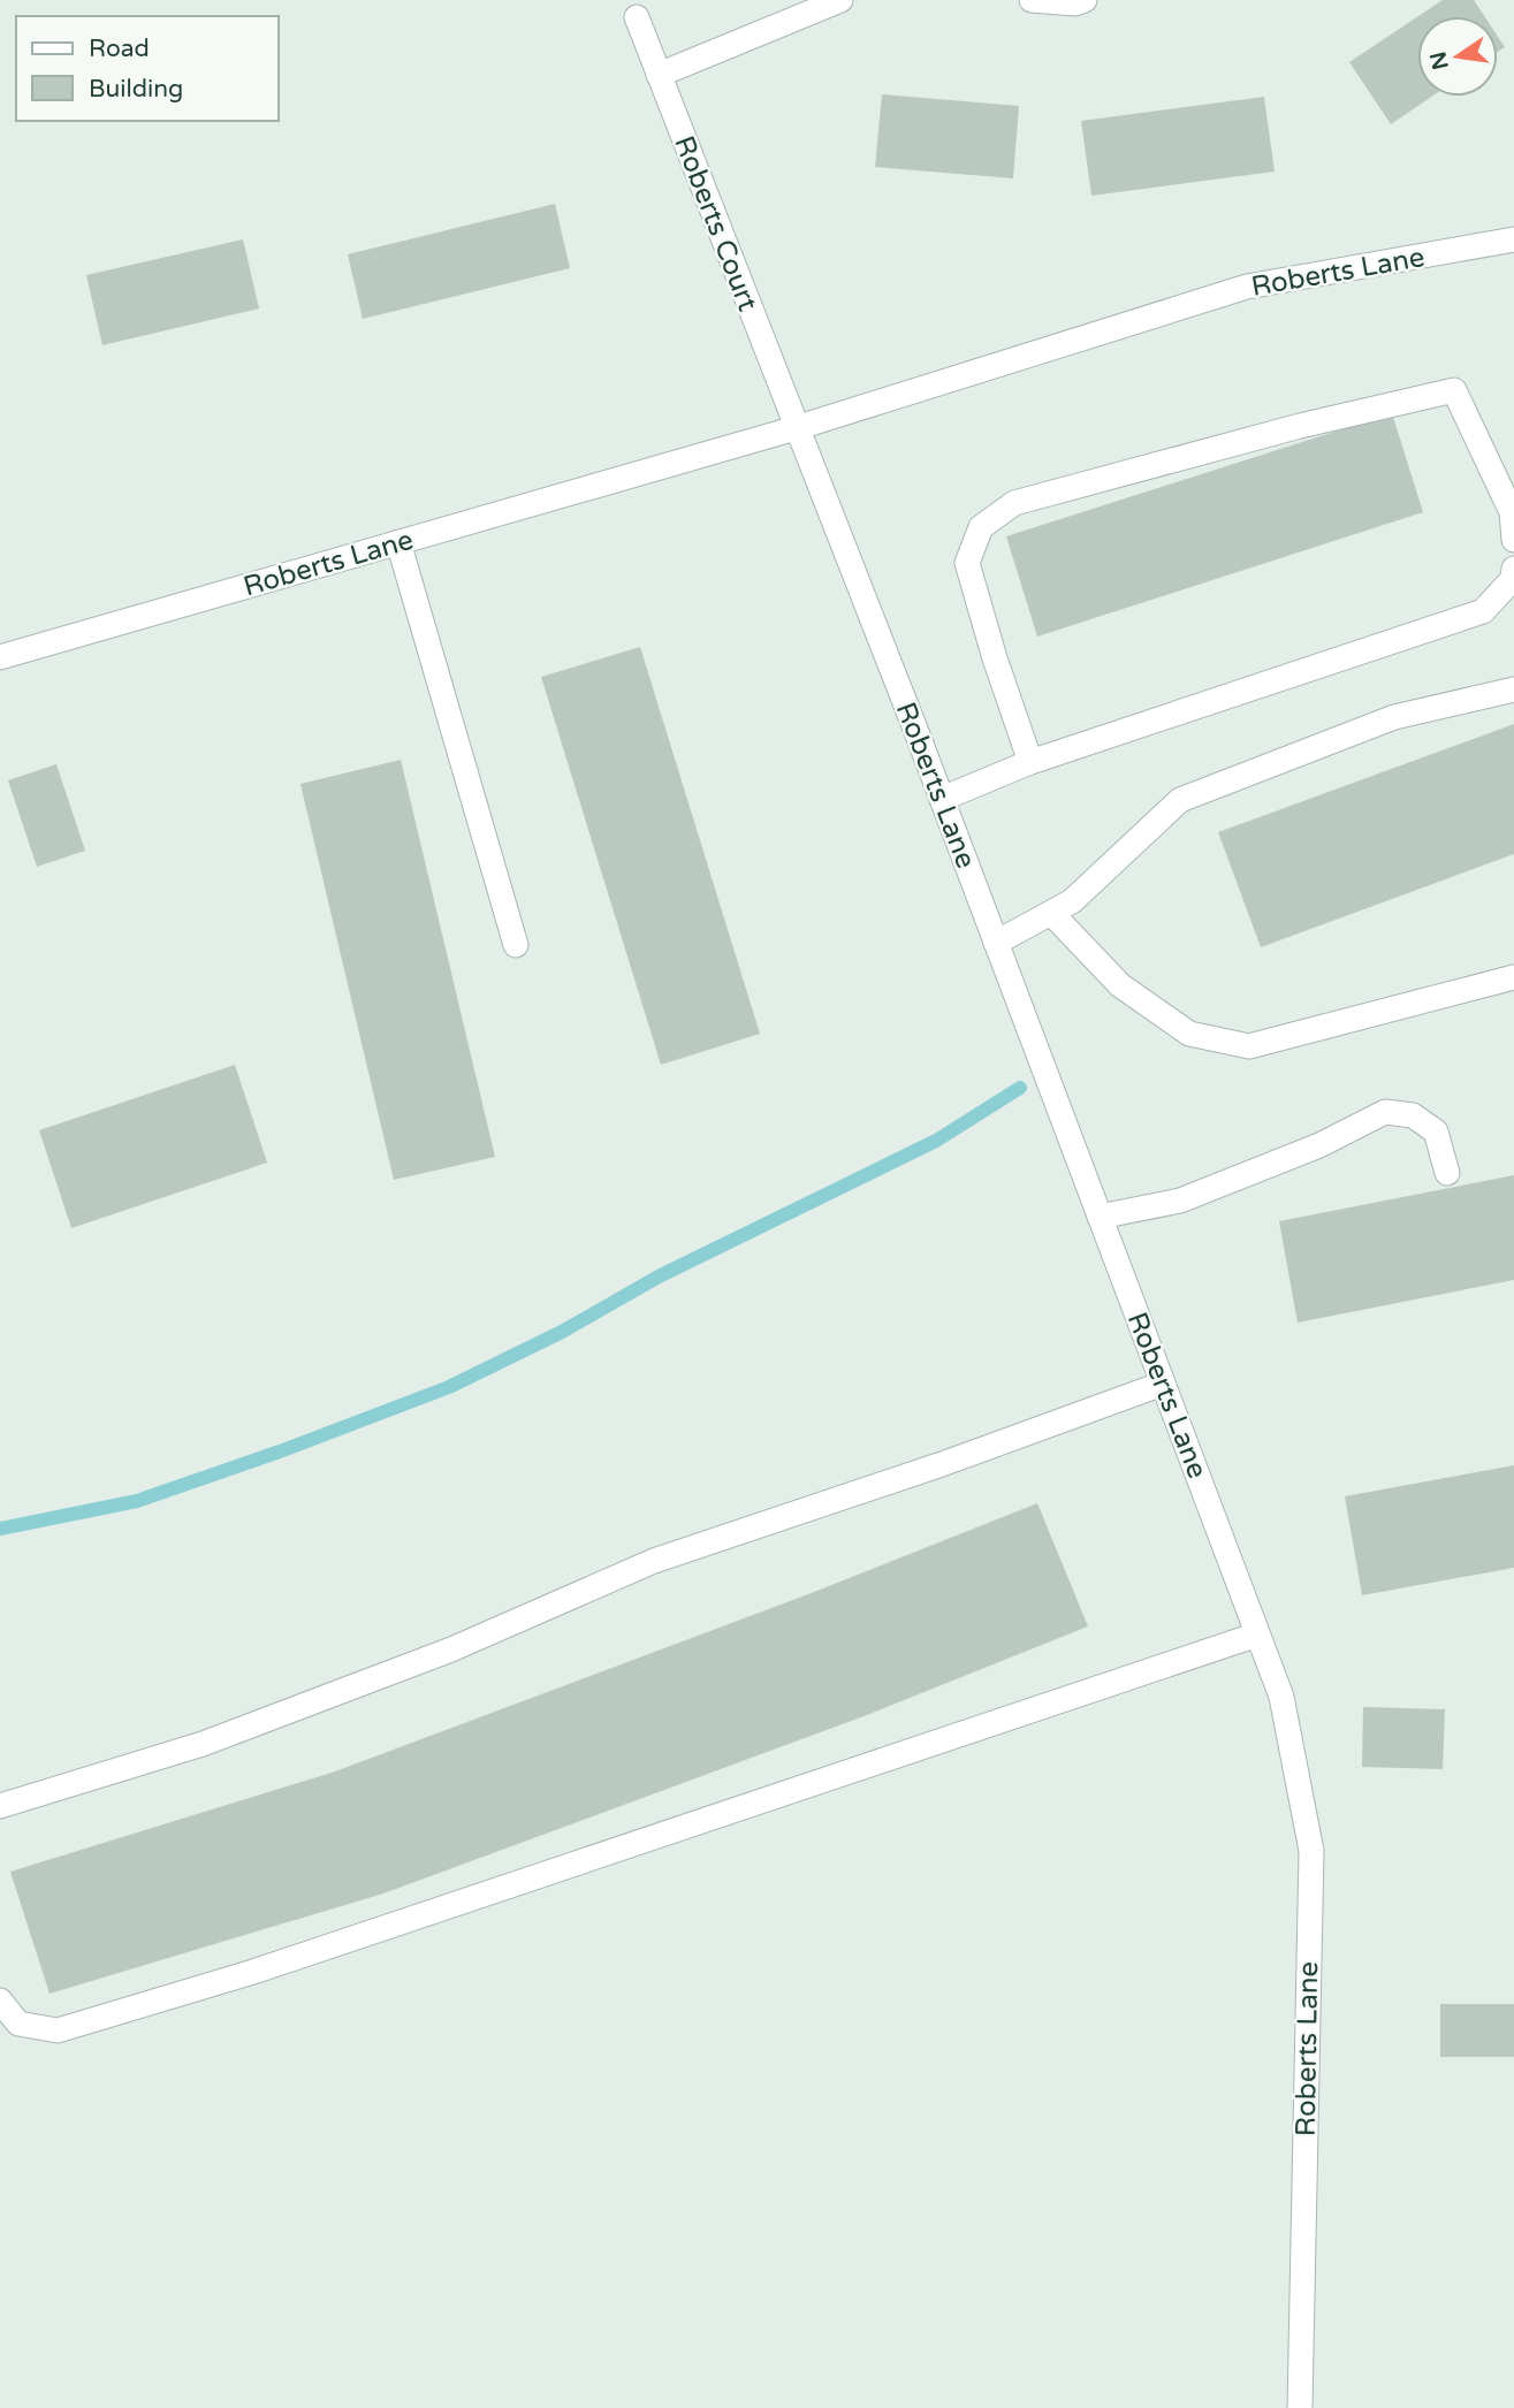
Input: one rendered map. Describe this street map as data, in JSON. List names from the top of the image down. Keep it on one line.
{"streets":{"street":["Roberts Court","Roberts Lane"]},"crossings":[["Roberts Court","Roberts Lane"]],"legend":["Road","Building"],"north":"left"}
